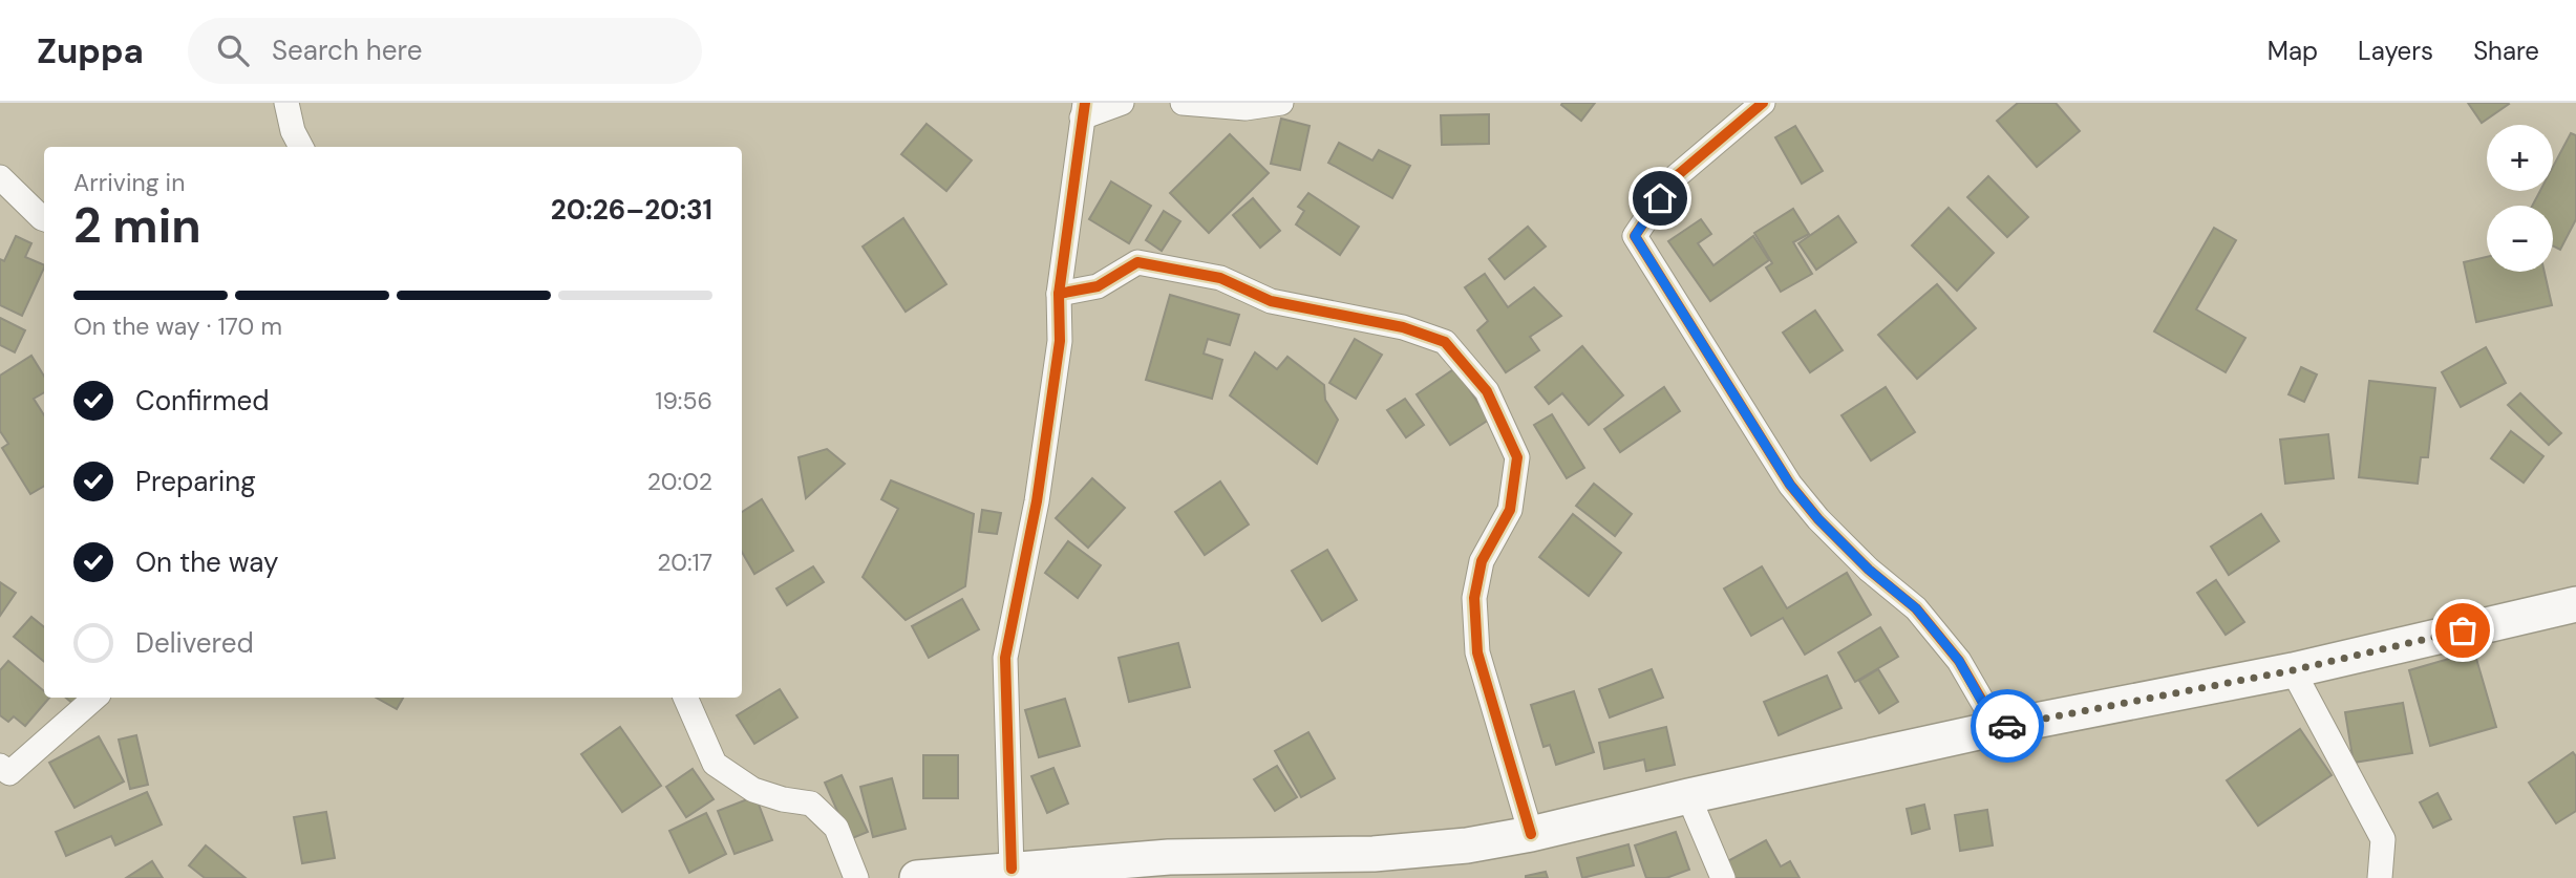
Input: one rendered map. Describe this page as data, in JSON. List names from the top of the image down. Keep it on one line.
{"page":{"header":"Zuppa","search":"Search here","nav":["Map","Layers","Share"],"map_buttons":["+","−"],"heading":["2 min","Arriving in","20:26–20:31"],"bar":"On the way · 170 m","list":[["Confirmed","19:56"],["Preparing","20:02"],["On the way","20:17"],"Delivered"]}}
